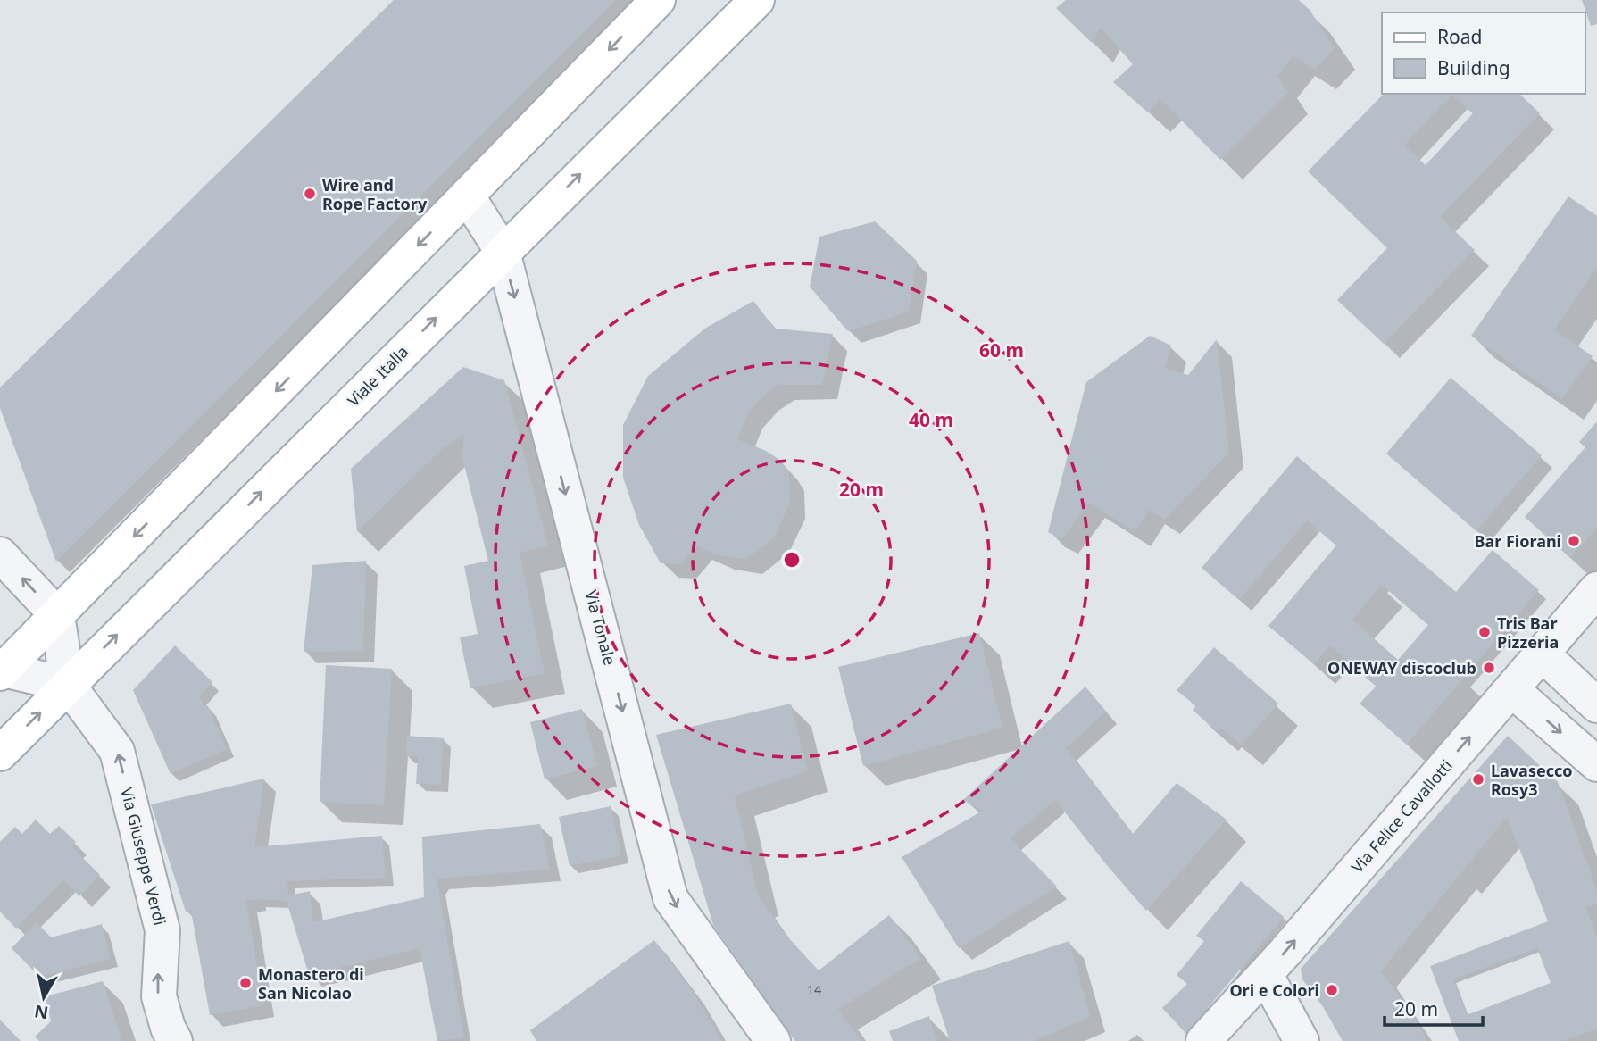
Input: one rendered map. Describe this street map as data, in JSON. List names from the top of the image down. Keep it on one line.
{"streets":{"main road":["Viale Italia"],"street":["Via Tonale","Via Felice Cavallotti","Via Giuseppe Verdi"]},"crossings":[["Viale Italia","Via Tonale"],["Viale Italia","Via Giuseppe Verdi"]],"one_way":["Via Tonale","Via Felice Cavallotti","Via Giuseppe Verdi"],"places":["Wire and Rope Factory","Bar Fiorani","Tris Bar Pizzeria","ONEWAY discoclub","Lavasecco Rosy3","Monastero di San Nicolao","Ori e Colori"],"house_numbers":["14"],"legend":["Road","Building"],"scale_bar":"20 m","north":"bottom","rings":["60 m","40 m","20 m"]}
